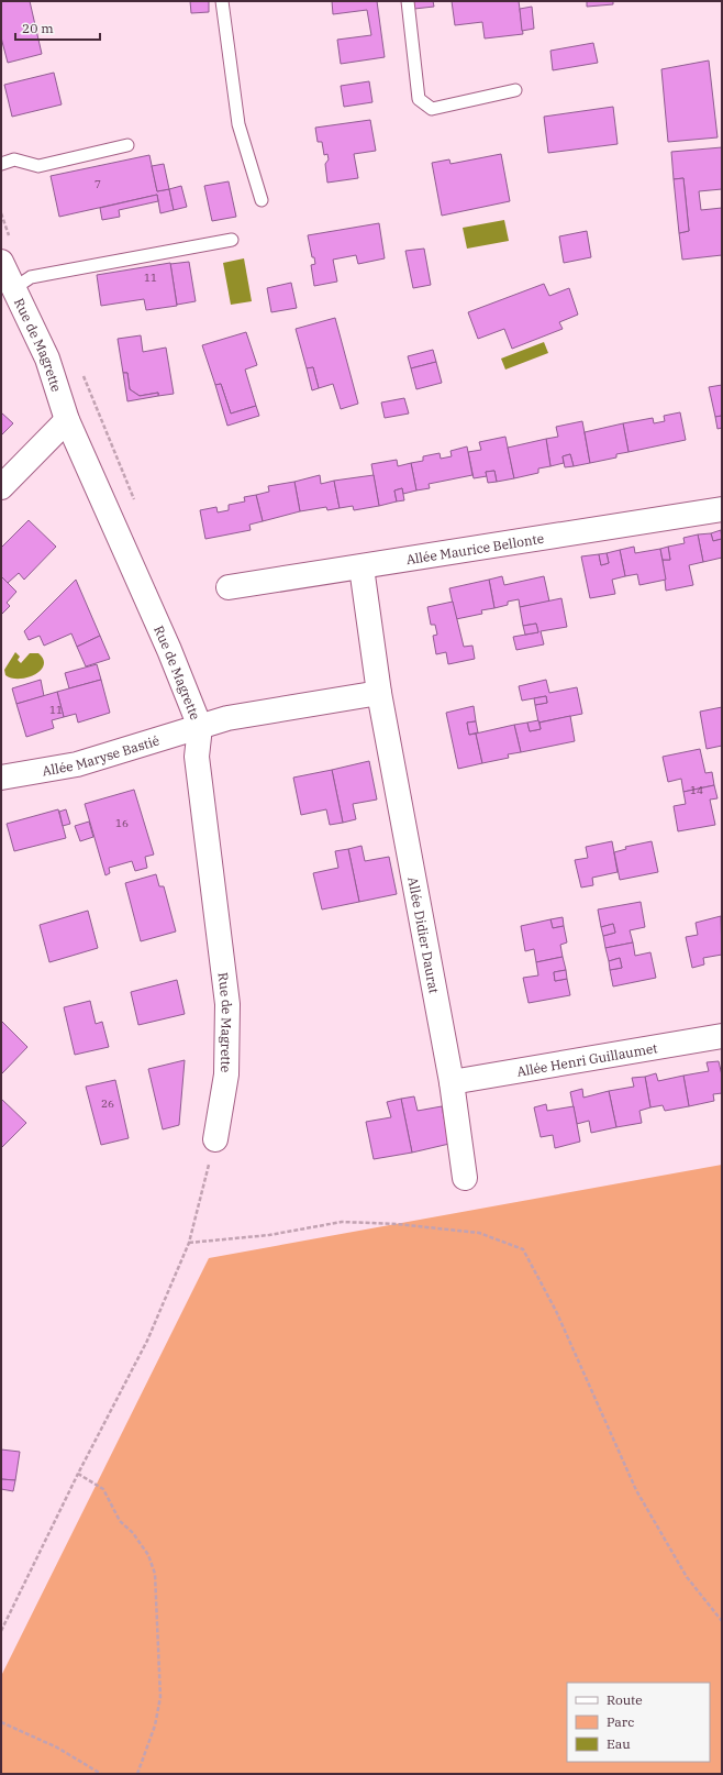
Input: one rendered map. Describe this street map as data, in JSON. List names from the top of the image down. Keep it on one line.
{"streets":{"street":["Rue de Magrette","Allée Maurice Bellonte","Allée Maryse Bastié","Allée Didier Daurat","Allée Henri Guillaumet"]},"crossings":[["Rue de Magrette","Allée Maryse Bastié"],["Allée Maurice Bellonte","Allée Didier Daurat"],["Allée Maryse Bastié","Allée Didier Daurat"],["Allée Didier Daurat","Allée Henri Guillaumet"]],"house_numbers":["7","11","11","14","16","26"],"legend":["Route","Parc","Eau"],"scale_bar":"20 m"}
